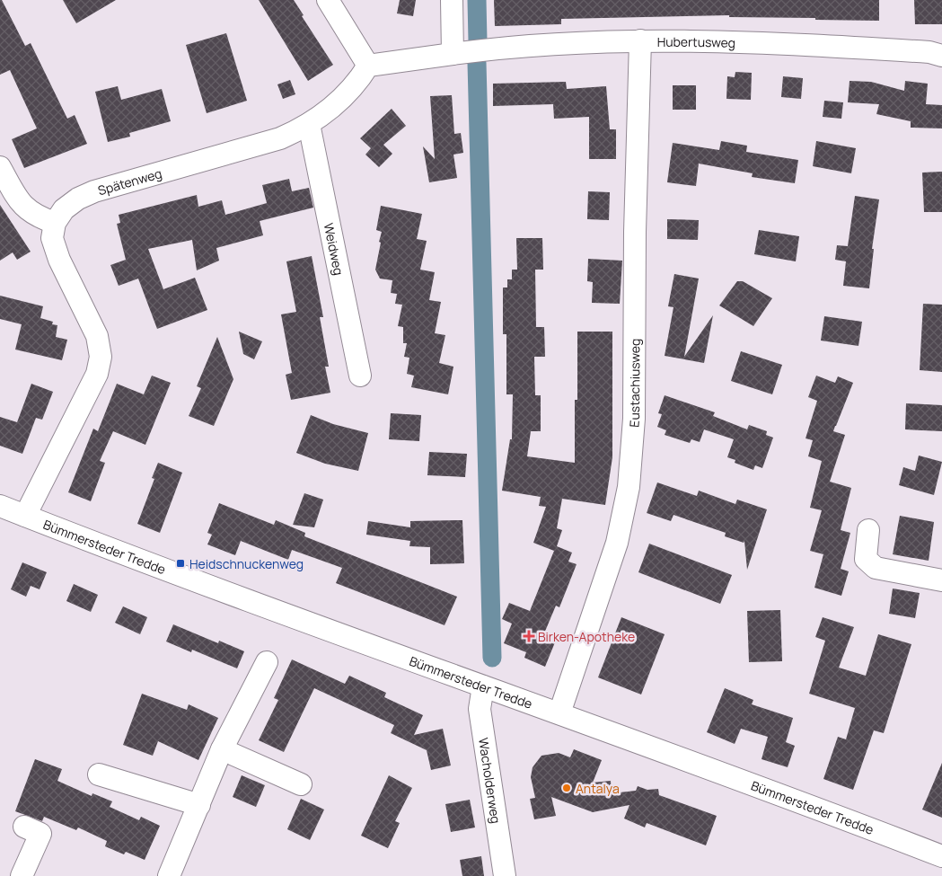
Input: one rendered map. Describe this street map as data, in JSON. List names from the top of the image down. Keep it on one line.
{"streets":{"street":["Hubertusweg","Spätenweg","Weidweg","Eustachiusweg","Bümmersteder Tredde","Wacholderweg"]},"crossings":[["Hubertusweg","Eustachiusweg"],["Spätenweg","Weidweg"],["Eustachiusweg","Bümmersteder Tredde"],["Bümmersteder Tredde","Wacholderweg"]],"places":{"transit":["Heidschnuckenweg"],"health":["Birken-Apotheke"],"other":["Antalya"]}}
